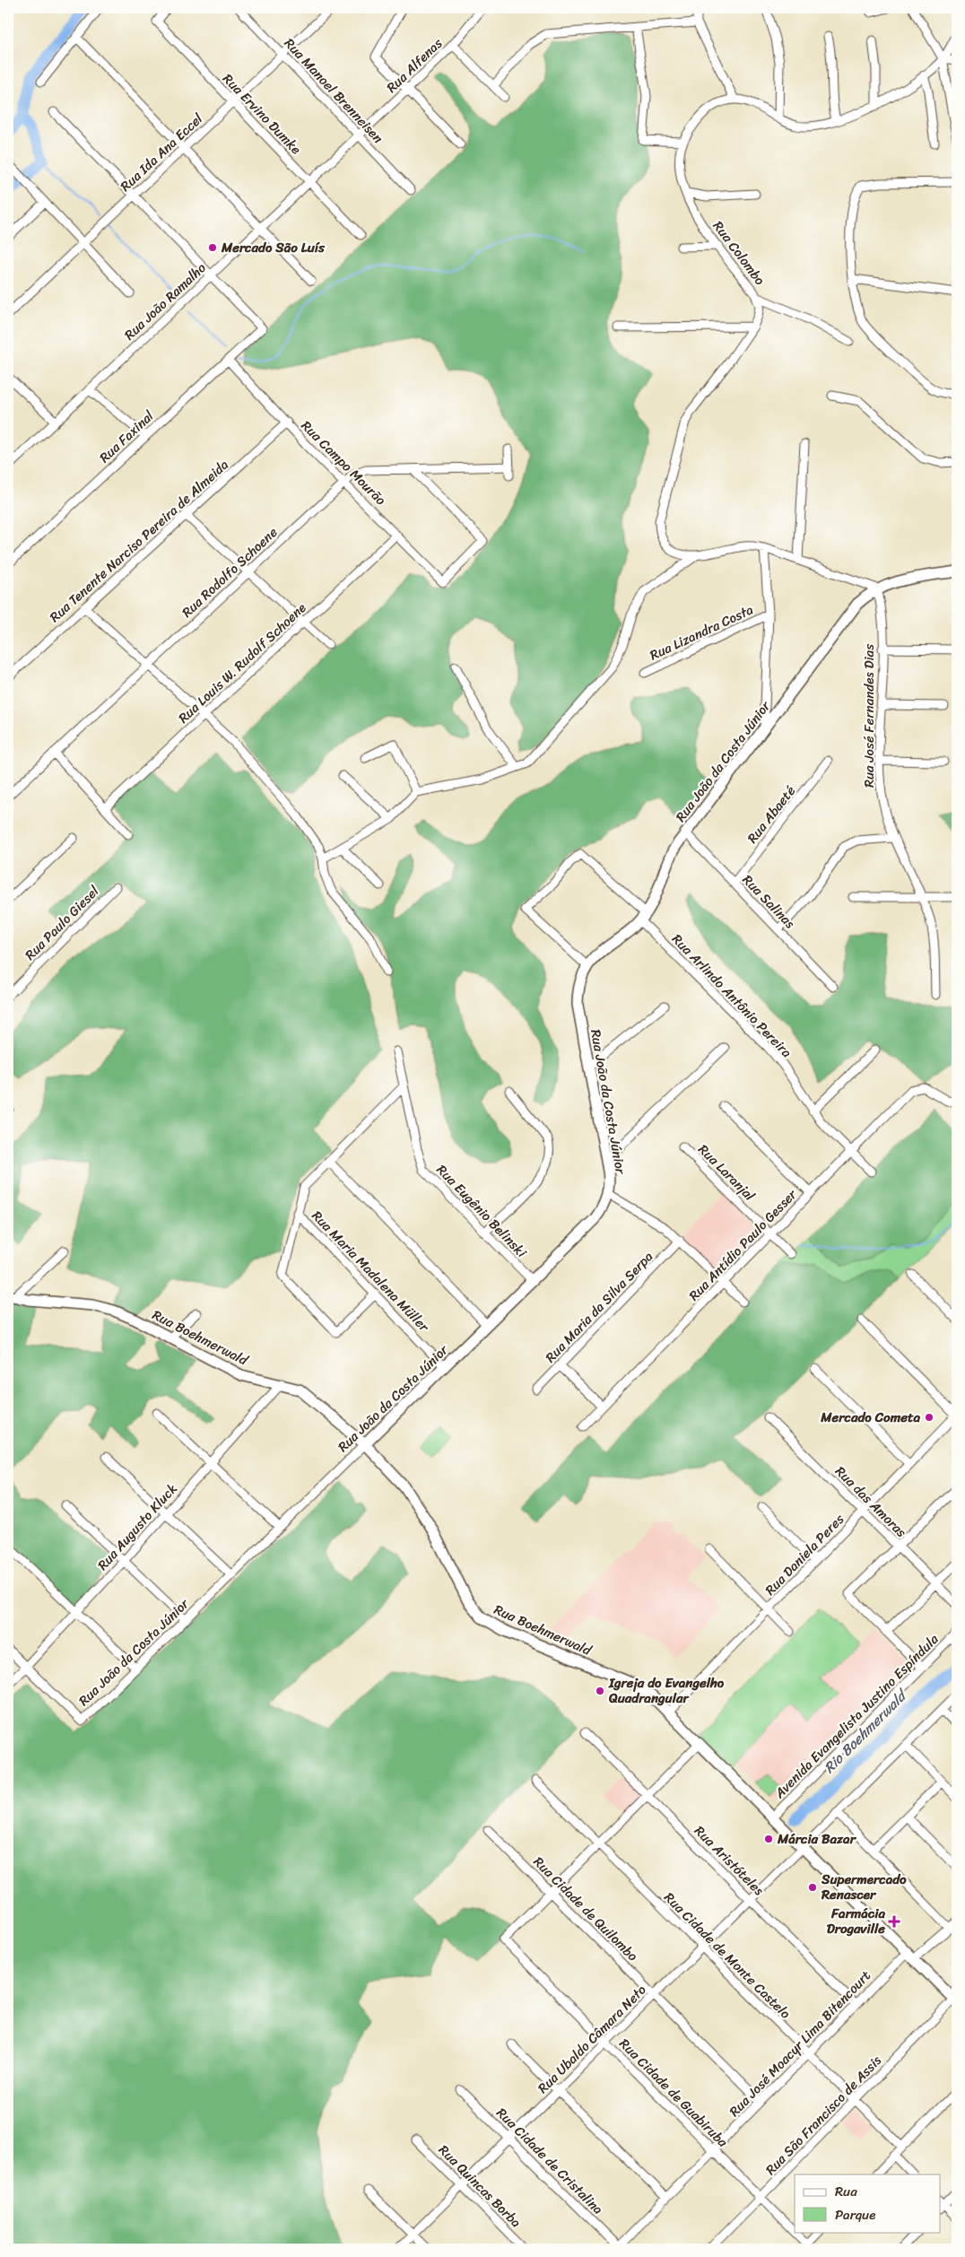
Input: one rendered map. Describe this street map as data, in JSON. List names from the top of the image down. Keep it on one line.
{"streets":{"main road":["Rua João da Costa Júnior","Rua Boehmerwald"],"street":["Rua Alfenas","Rua Manoel Brenneisen","Rua Ervino Dumke","Rua Ida Ana Eccel","Rua Colombo","Rua João Ramalho","Rua Faxinal","Rua Campo Mourão","Rua Tenente Narciso Pereira de Almeida","Rua Rodolfo Schoene","Rua Lizandra Costa","Rua Louis W. Rudolf Schoene","Rua José Fernandes Dias","Rua Abaeté","Rua Salinas","Rua Paulo Giesel","Rua Arlindo Antônio Pereira","Rua Laranjal","Rua Eugênio Belinski","Rua Antídio Paulo Gesser","Rua Maria Madalena Müller","Rua Maria da Silva Serpa","Rua das Amoras","Rua Augusto Kluck","Rua Daniela Peres","Avenida Evangelista Justino Espíndula","Rua Aristóteles","Rua Cidade de Quilombo","Rua Cidade de Monte Castelo","Rua Ubaldo Câmara Neto","Rua José Moacyr Lima Bitencourt","Rua Cidade de Guabiruba","Rua São Francisco de Assis","Rua Cidade de Cristalina","Rua Quincas Borba"]},"crossings":[["Rua Alfenas","Rua Manoel Brenneisen"],["Rua Alfenas","Rua João Ramalho"],["Rua Manoel Brenneisen","Rua Ida Ana Eccel"],["Rua Manoel Brenneisen","Rua João Ramalho"],["Rua Ervino Dumke","Rua Ida Ana Eccel"],["Rua Ervino Dumke","Rua João Ramalho"],["Rua Colombo","Rua José Fernandes Dias"],["Rua Colombo","Rua João da Costa Júnior"],["Rua João Ramalho","Rua Faxinal"],["Rua Faxinal","Rua Campo Mourão"],["Rua Campo Mourão","Rua Tenente Narciso Pereira de Almeida"],["Rua Campo Mourão","Rua Rodolfo Schoene"],["Rua Campo Mourão","Rua Louis W. Rudolf Schoene"],["Rua José Fernandes Dias","Rua João da Costa Júnior"],["Rua João da Costa Júnior","Rua Salinas"],["Rua João da Costa Júnior","Rua Arlindo Antônio Pereira"],["Rua João da Costa Júnior","Rua Eugênio Belinski"],["Rua João da Costa Júnior","Rua Maria Madalena Müller"],["Rua João da Costa Júnior","Rua Boehmerwald"],["Rua João da Costa Júnior","Rua Augusto Kluck"],["Rua Abaeté","Rua Salinas"],["Rua Arlindo Antônio Pereira","Rua Antídio Paulo Gesser"],["Rua Laranjal","Rua Antídio Paulo Gesser"],["Rua Boehmerwald","Rua Augusto Kluck"],["Rua Boehmerwald","Rua Daniela Peres"],["Rua Boehmerwald","Avenida Evangelista Justino Espíndula"],["Rua Boehmerwald","Rua Ubaldo Câmara Neto"],["Rua Boehmerwald","Rua José Moacyr Lima Bitencourt"],["Rua Boehmerwald","Rua São Francisco de Assis"],["Rua das Amoras","Rua Daniela Peres"],["Rua Aristóteles","Rua Ubaldo Câmara Neto"],["Rua Aristóteles","Rua José Moacyr Lima Bitencourt"],["Rua Cidade de Quilombo","Rua Ubaldo Câmara Neto"],["Rua Cidade de Quilombo","Rua José Moacyr Lima Bitencourt"],["Rua Cidade de Quilombo","Rua Cidade de Guabiruba"],["Rua Cidade de Monte Castelo","Rua Ubaldo Câmara Neto"],["Rua Cidade de Monte Castelo","Rua José Moacyr Lima Bitencourt"],["Rua Cidade de Monte Castelo","Rua São Francisco de Assis"],["Rua Ubaldo Câmara Neto","Rua Cidade de Guabiruba"],["Rua Ubaldo Câmara Neto","Rua Cidade de Cristalina"],["Rua Ubaldo Câmara Neto","Rua Quincas Borba"],["Rua José Moacyr Lima Bitencourt","Rua Cidade de Guabiruba"],["Rua José Moacyr Lima Bitencourt","Rua Cidade de Cristalina"],["Rua Cidade de Guabiruba","Rua São Francisco de Assis"]],"water":["Rio Boehmerwald"],"places":{"other":["Mercado São Luís","Mercado Cometa","Igreja do Evangelho Quadrangular","Márcia Bazar","Supermercado Renascer"],"health":["Farmácia Drogaville"]},"legend":["Rua","Parque"]}
